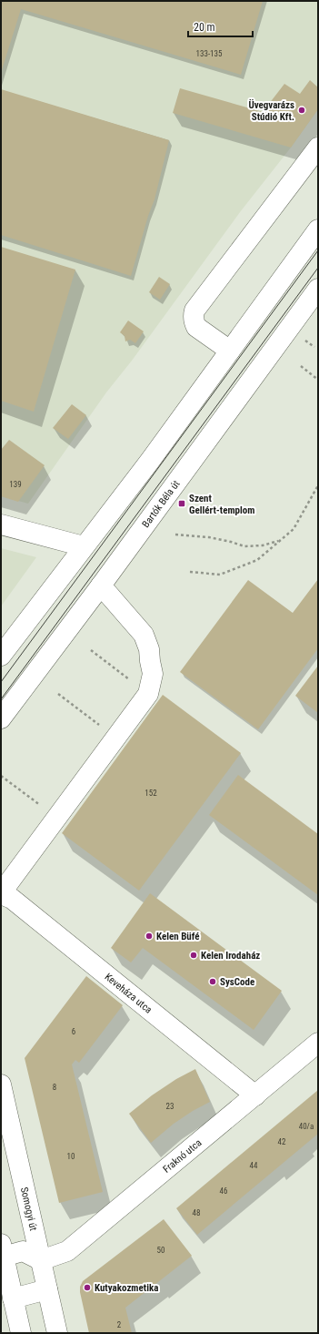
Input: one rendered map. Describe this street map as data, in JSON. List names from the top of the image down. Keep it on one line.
{"streets":{"street":["Bartók Béla út","Keveháza utca","Fraknó utca","Somogyi út"]},"crossings":[["Keveháza utca","Fraknó utca"],["Fraknó utca","Somogyi út"]],"places":{"other":["Üvegvarázs Stúdió Kft.","Kelen Büfé","Kelen Irodaház","SysCode","Kutyakozmetika"],"transit":["Szent Gellért-templom"]},"house_numbers":["133-135","139","152","6","8","23","40/a","42","10","44","46","48","50","2"],"scale_bar":"20 m"}
